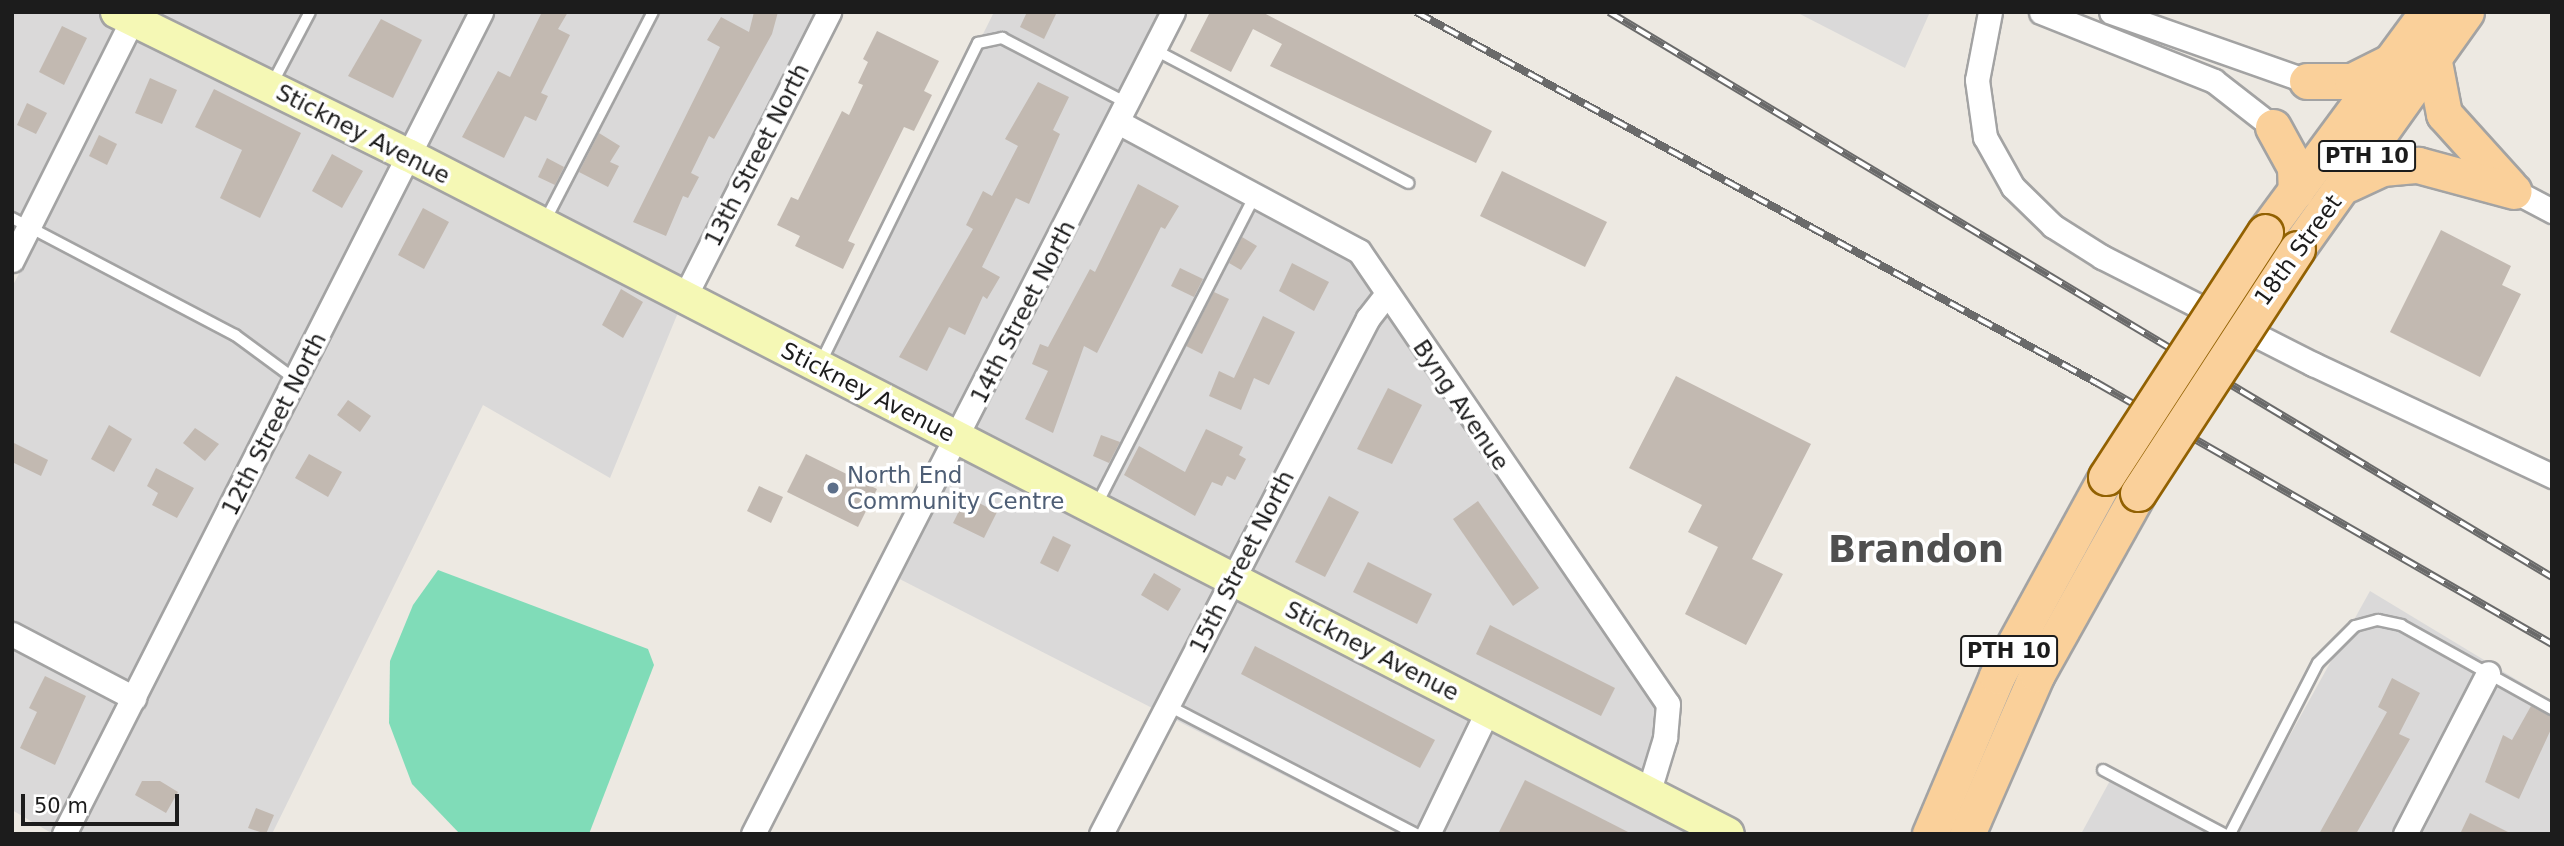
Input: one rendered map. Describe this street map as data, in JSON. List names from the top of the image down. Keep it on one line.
{"streets":{"main road":["PTH 10","18th Street"],"street":["Stickney Avenue","13th Street North","14th Street North","Byng Avenue","12th Street North","15th Street North"]},"crossings":[["Stickney Avenue","13th Street North"],["Stickney Avenue","14th Street North"],["Stickney Avenue","Byng Avenue"],["Stickney Avenue","12th Street North"],["Stickney Avenue","15th Street North"],["14th Street North","Byng Avenue"],["Byng Avenue","15th Street North"]],"districts":["Brandon"],"places":["North End Community Centre"],"scale_bar":"50 m"}
